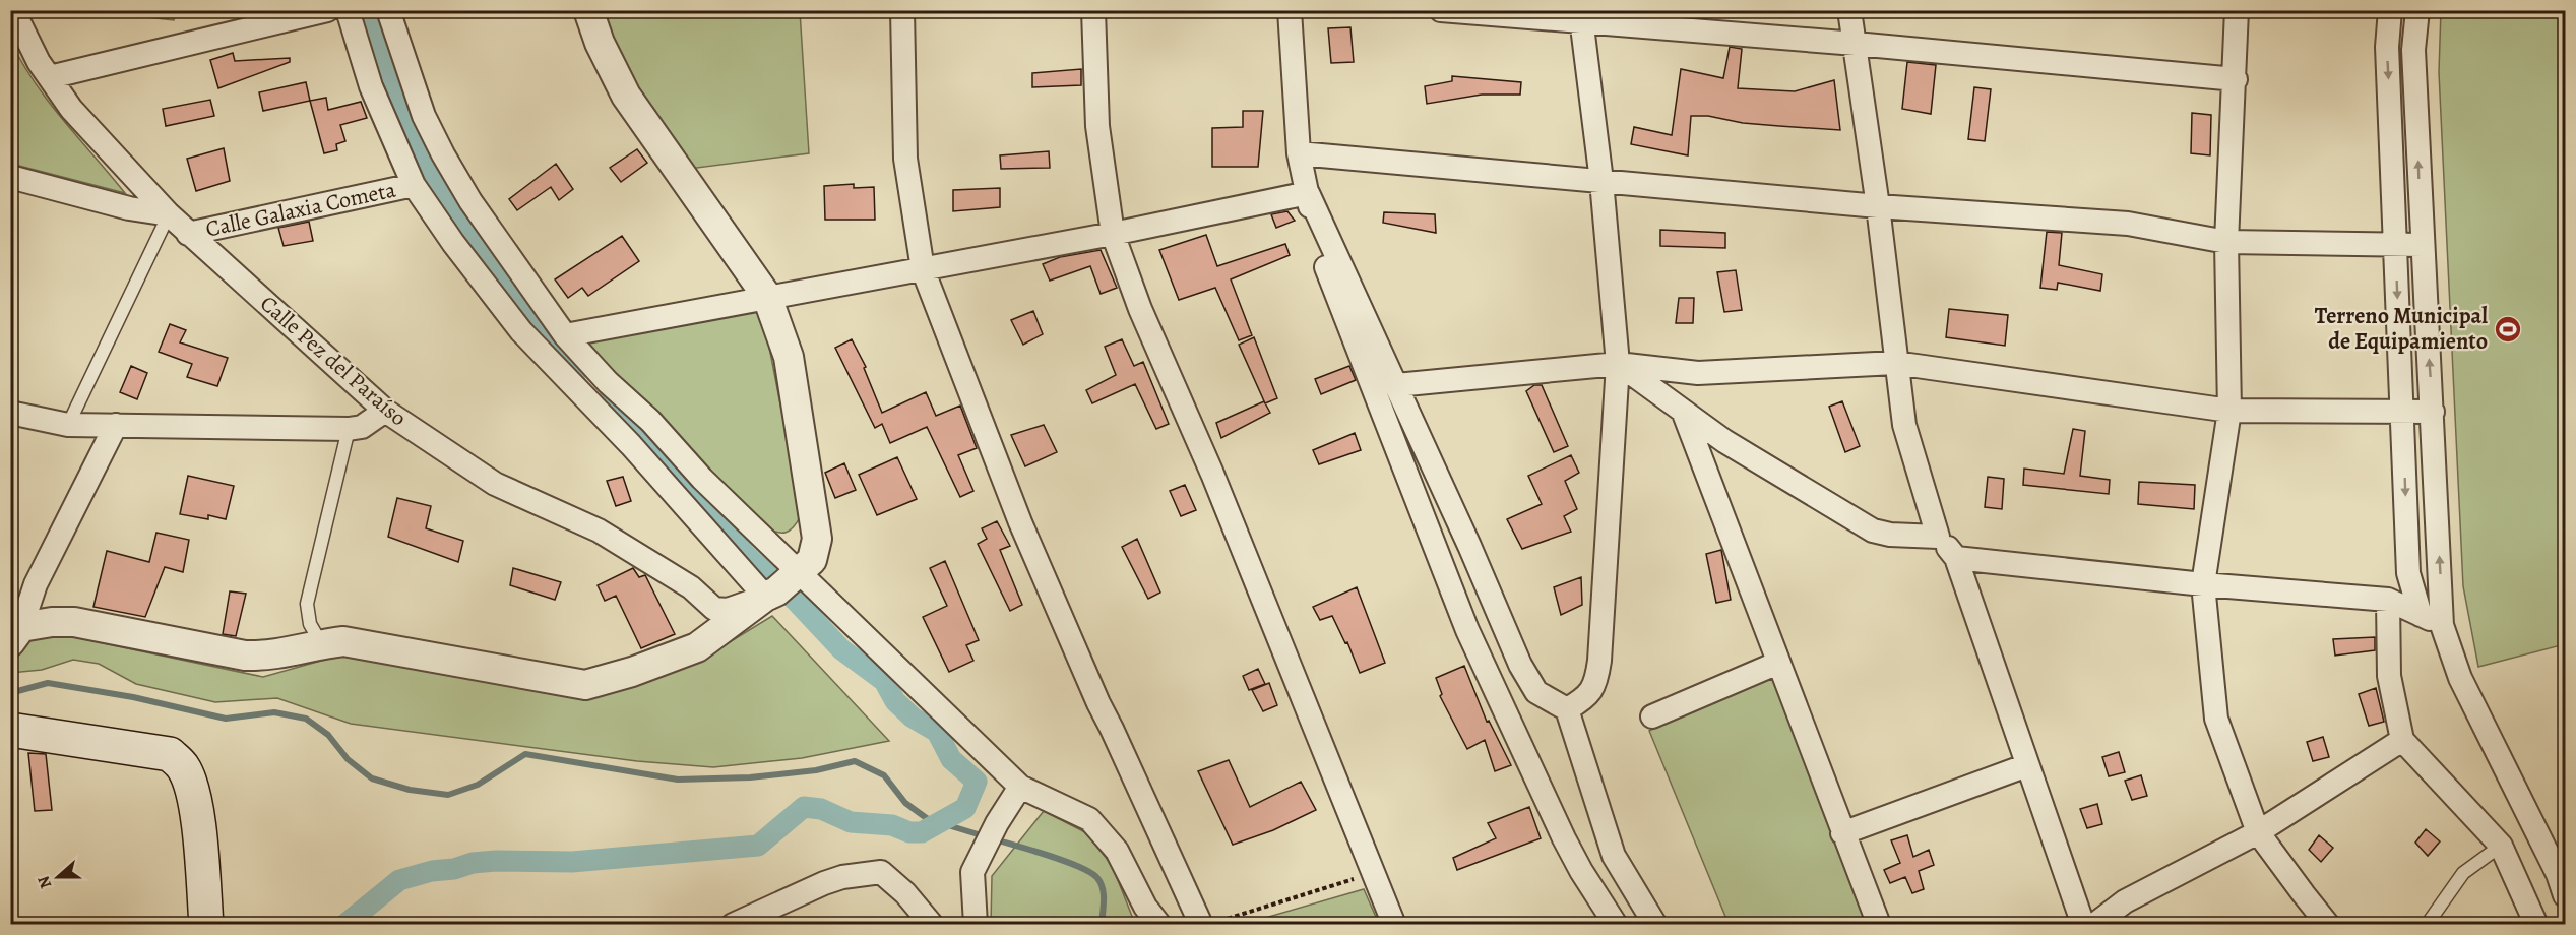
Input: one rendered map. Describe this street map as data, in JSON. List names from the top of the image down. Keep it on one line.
{"streets":{"street":["Calle Galaxia Cometa","Calle Pez del Paraíso"]},"crossings":[["Calle Galaxia Cometa","Calle Pez del Paraíso"]],"places":{"sports":["Terreno Municipal de Equipamiento"]},"north":"left"}
